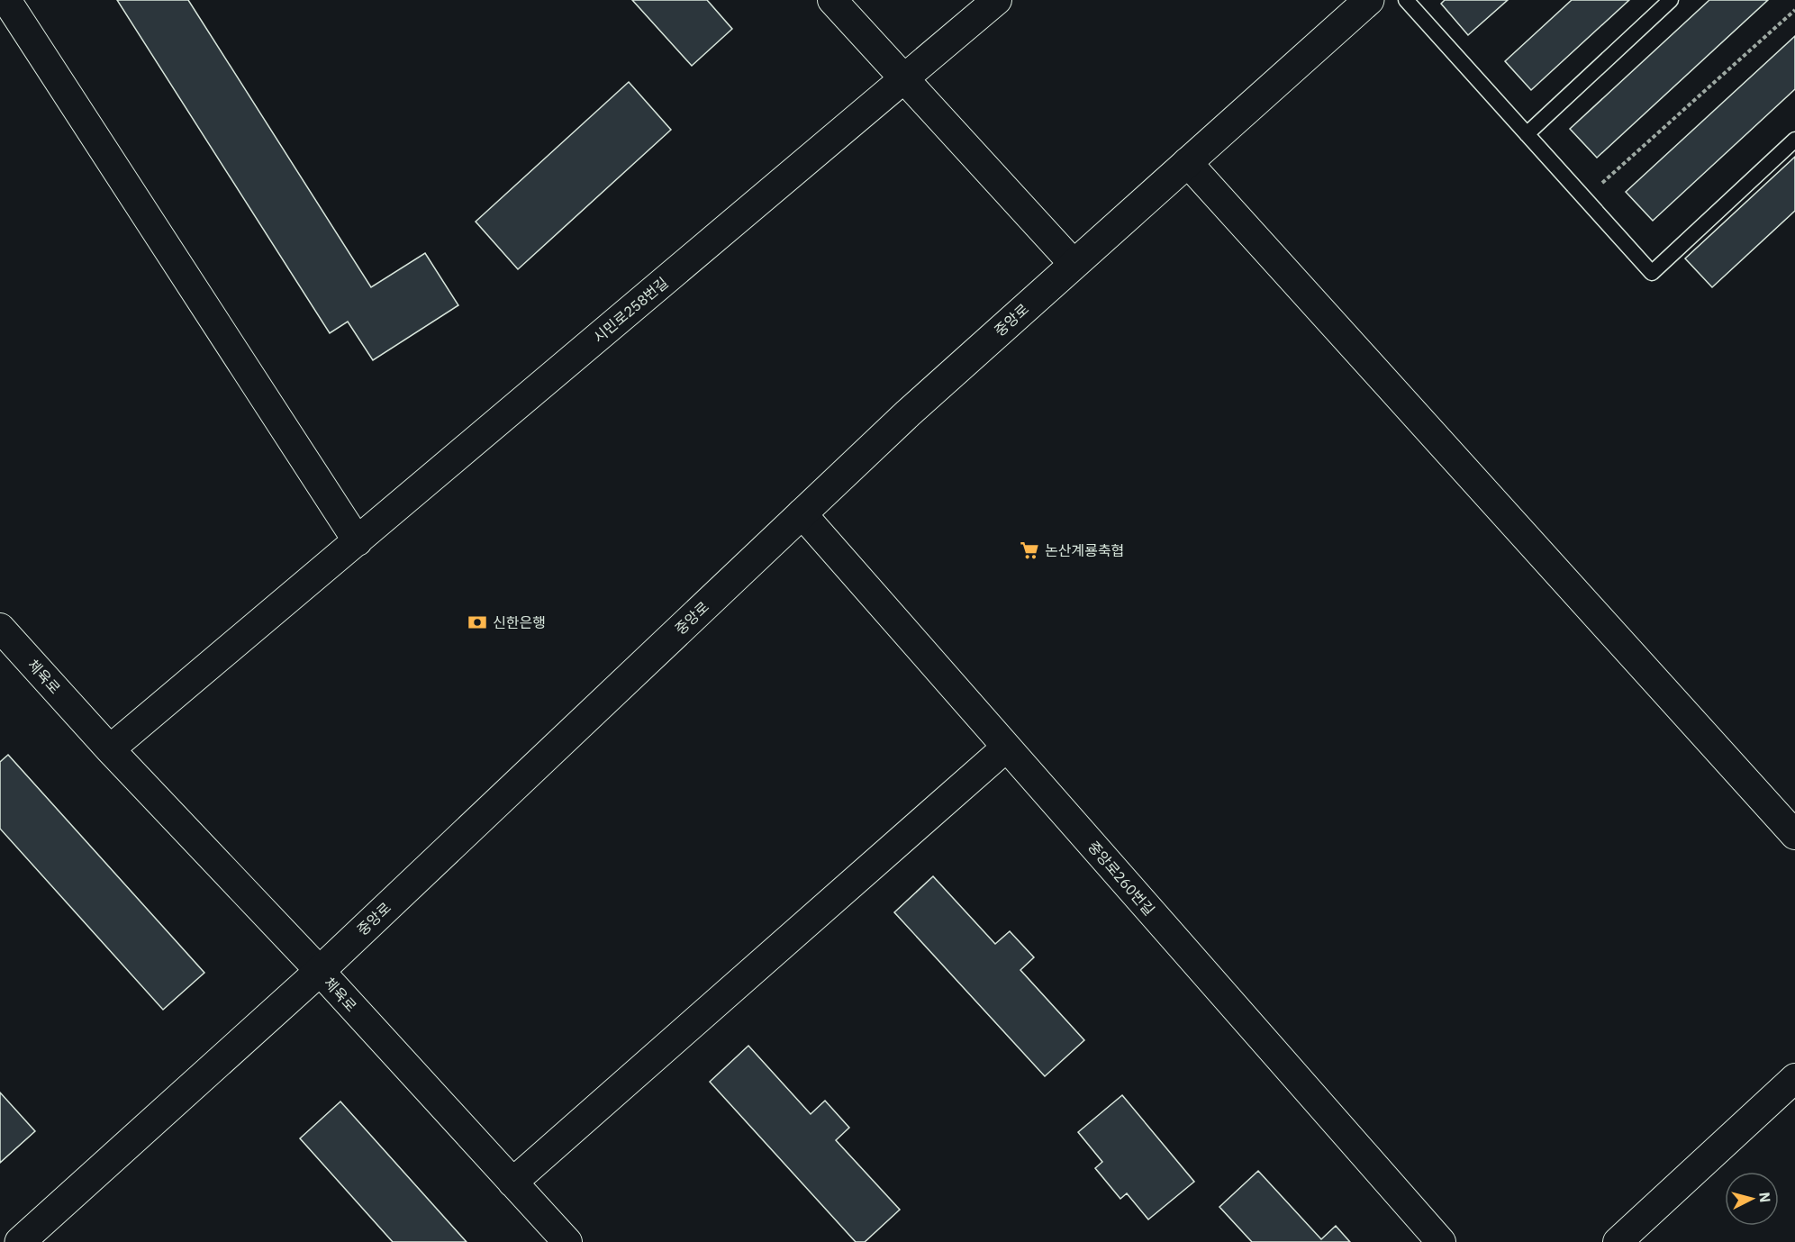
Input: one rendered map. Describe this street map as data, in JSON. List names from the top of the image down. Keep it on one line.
{"streets":{"street":["시민로258번길","중앙로","체육로","중앙로260번길"]},"crossings":[["중앙로","체육로"],["중앙로","중앙로260번길"]],"places":{"supermarket":["논산계룡축협"],"bank":["신한은행"]},"north":"right"}
